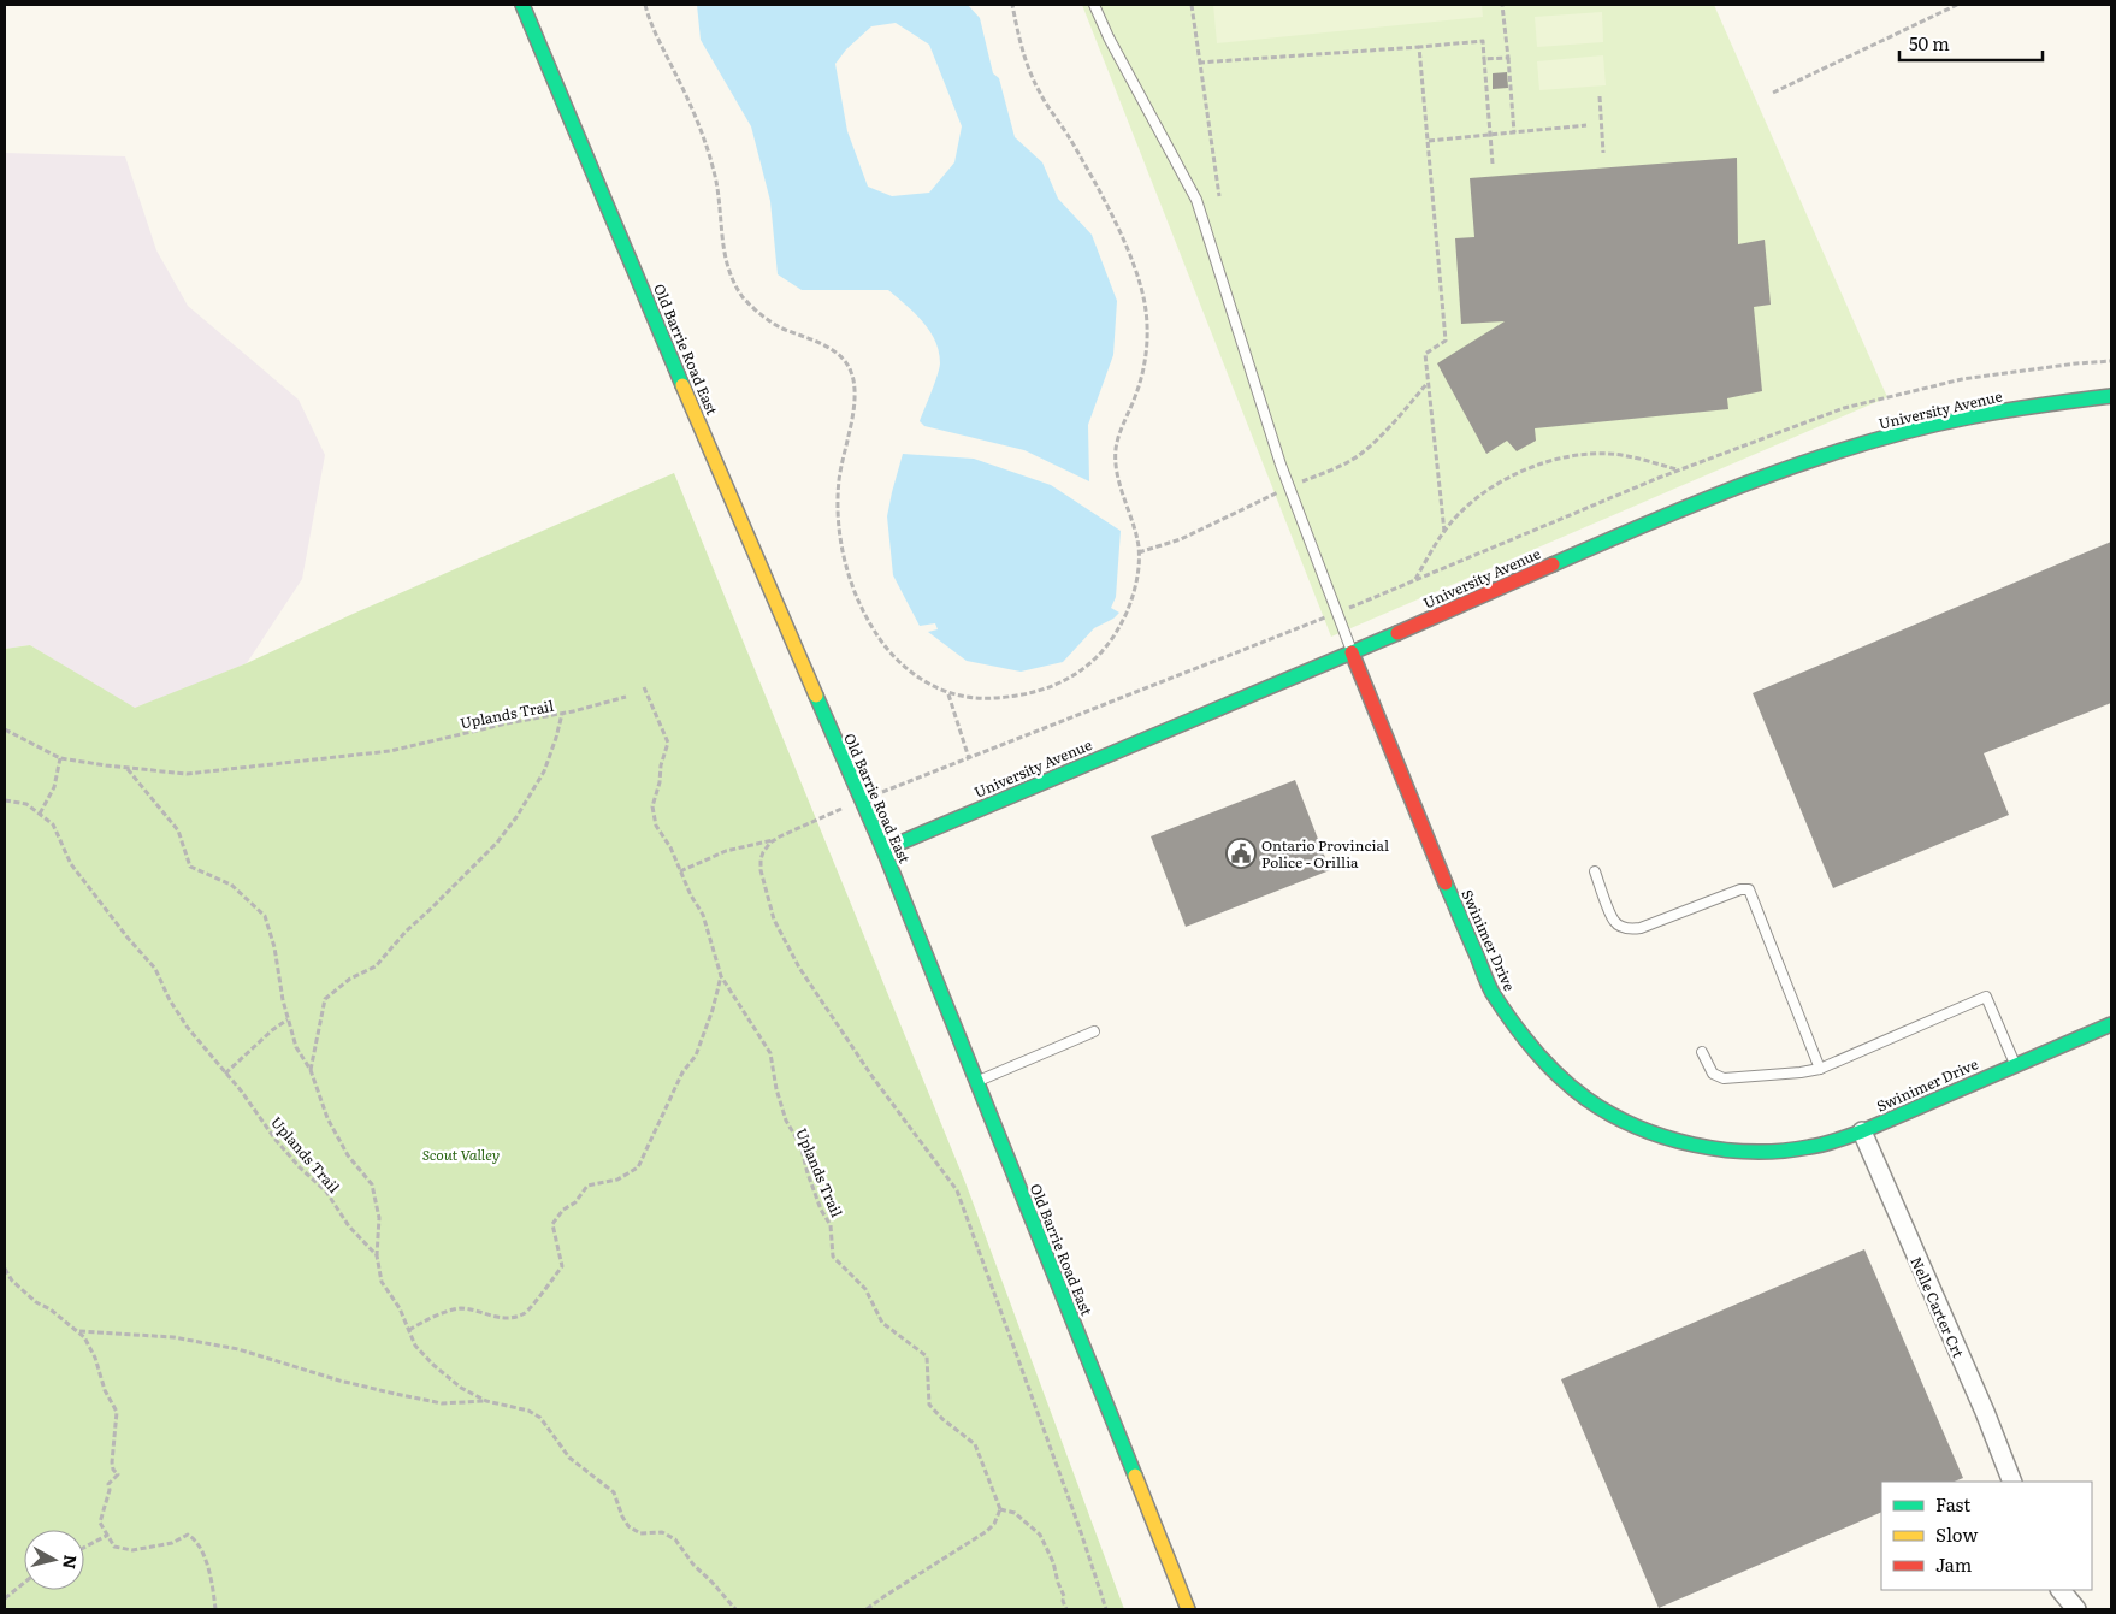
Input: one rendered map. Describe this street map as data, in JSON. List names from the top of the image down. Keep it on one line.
{"streets":{"street":["Old Barrie Road East","University Avenue","Swinimer Drive","Nelle Carter Crt"],"path":["Uplands Trail"]},"crossings":[["Old Barrie Road East","University Avenue"],["University Avenue","Swinimer Drive"],["Swinimer Drive","Nelle Carter Crt"]],"parks":["Scout Valley"],"places":{"public building":["Ontario Provincial Police - Orillia"]},"legend":["Fast","Slow","Jam"],"scale_bar":"50 m","north":"right"}
